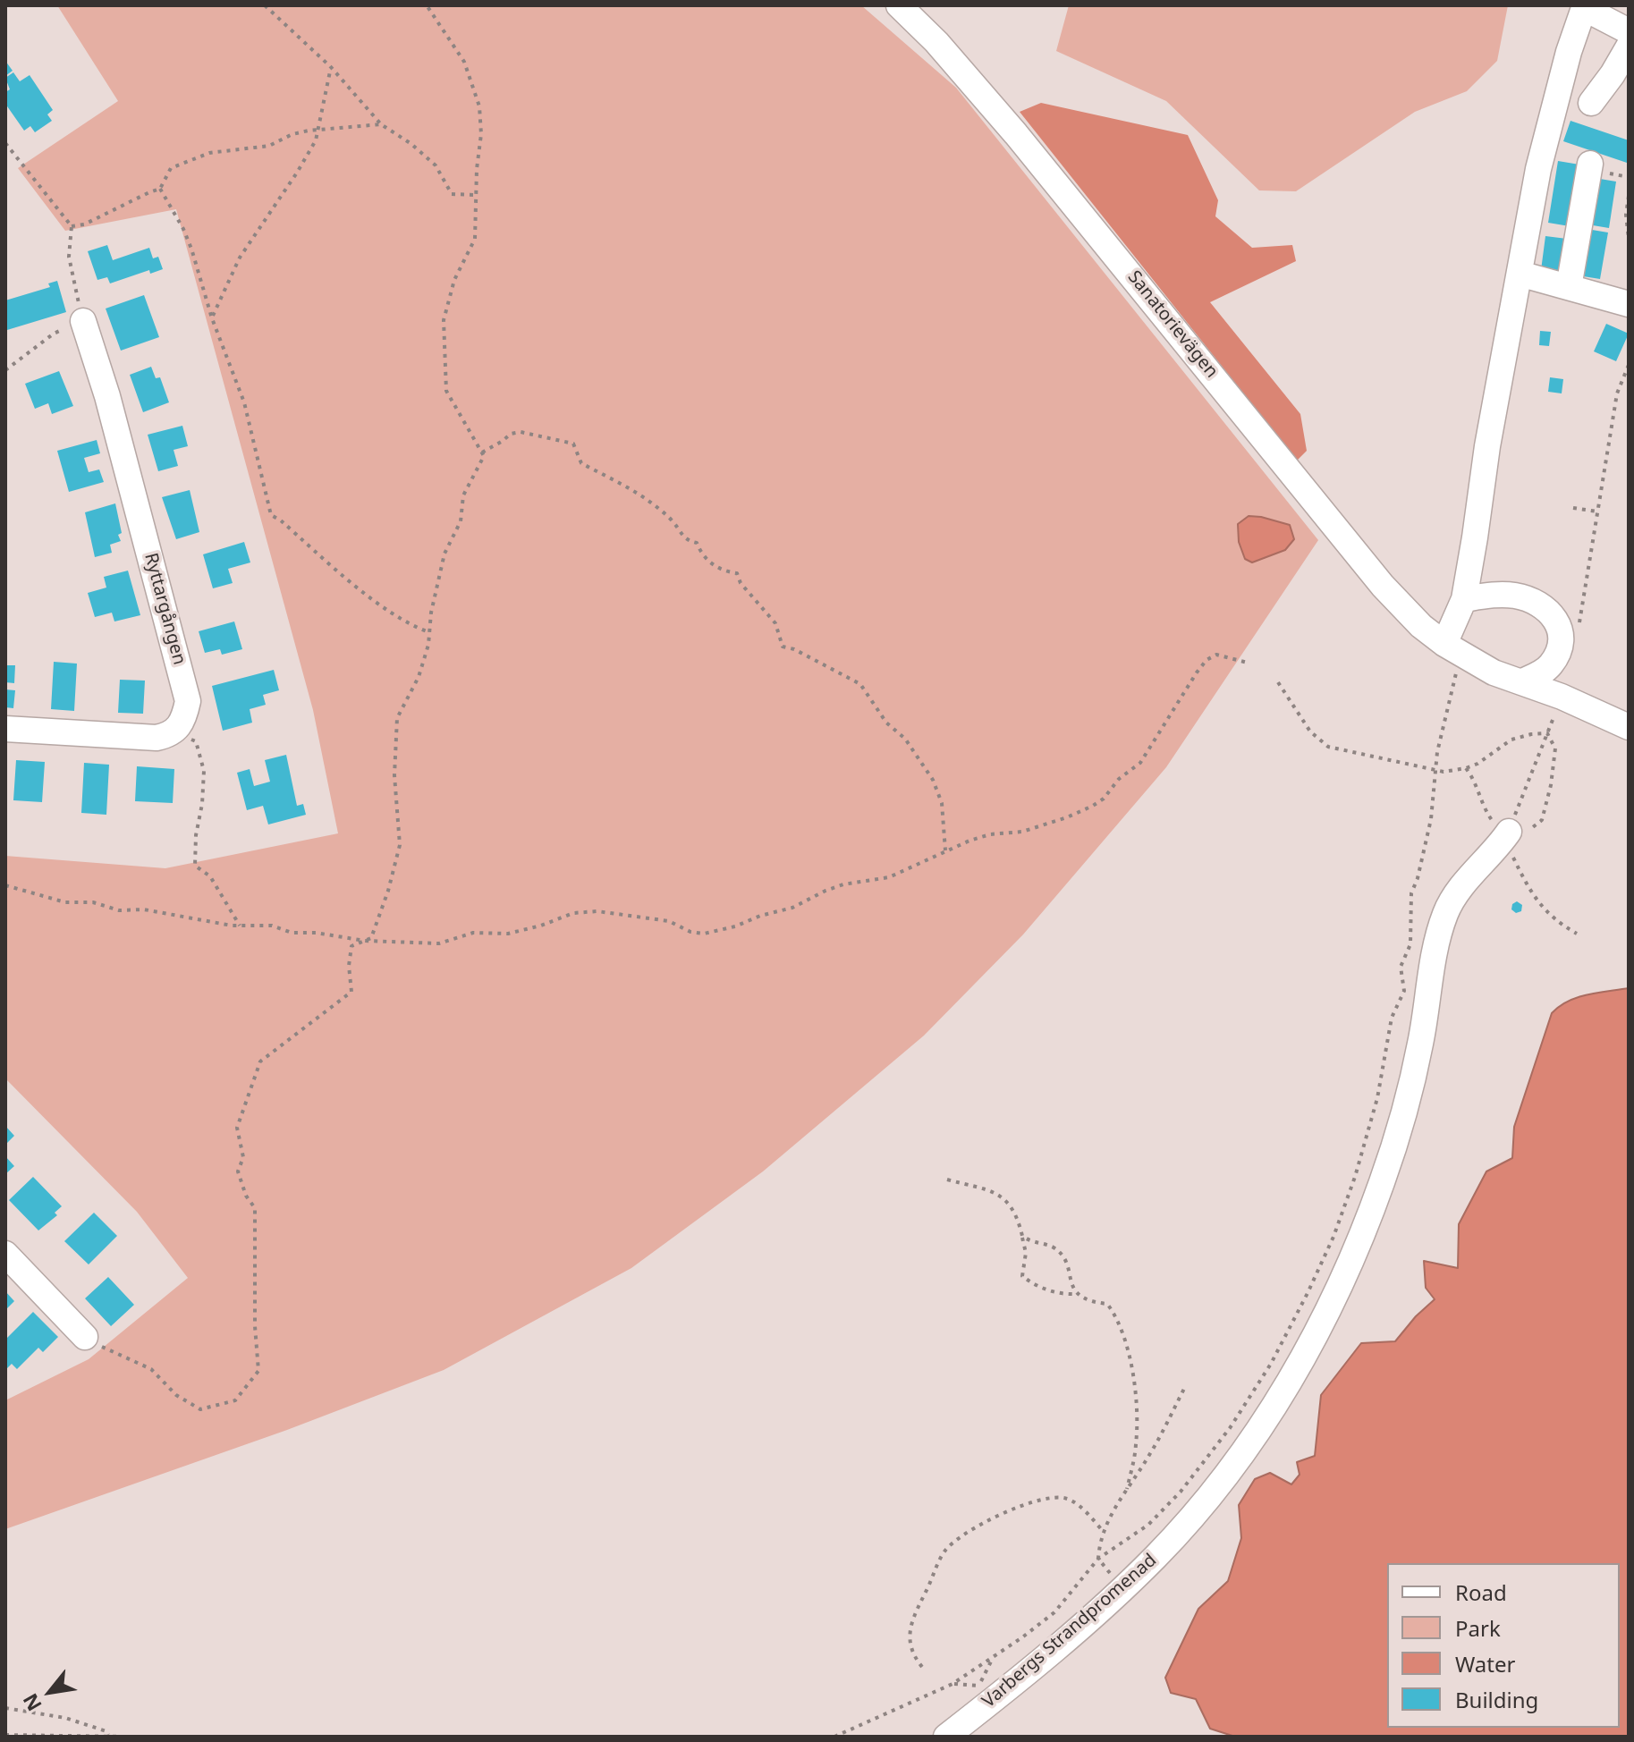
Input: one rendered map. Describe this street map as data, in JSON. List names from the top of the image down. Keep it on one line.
{"streets":{"street":["Sanatorievägen","Ryttargången","Varbergs Strandpromenad"]},"legend":["Road","Park","Water","Building"],"north":"bottom left"}
